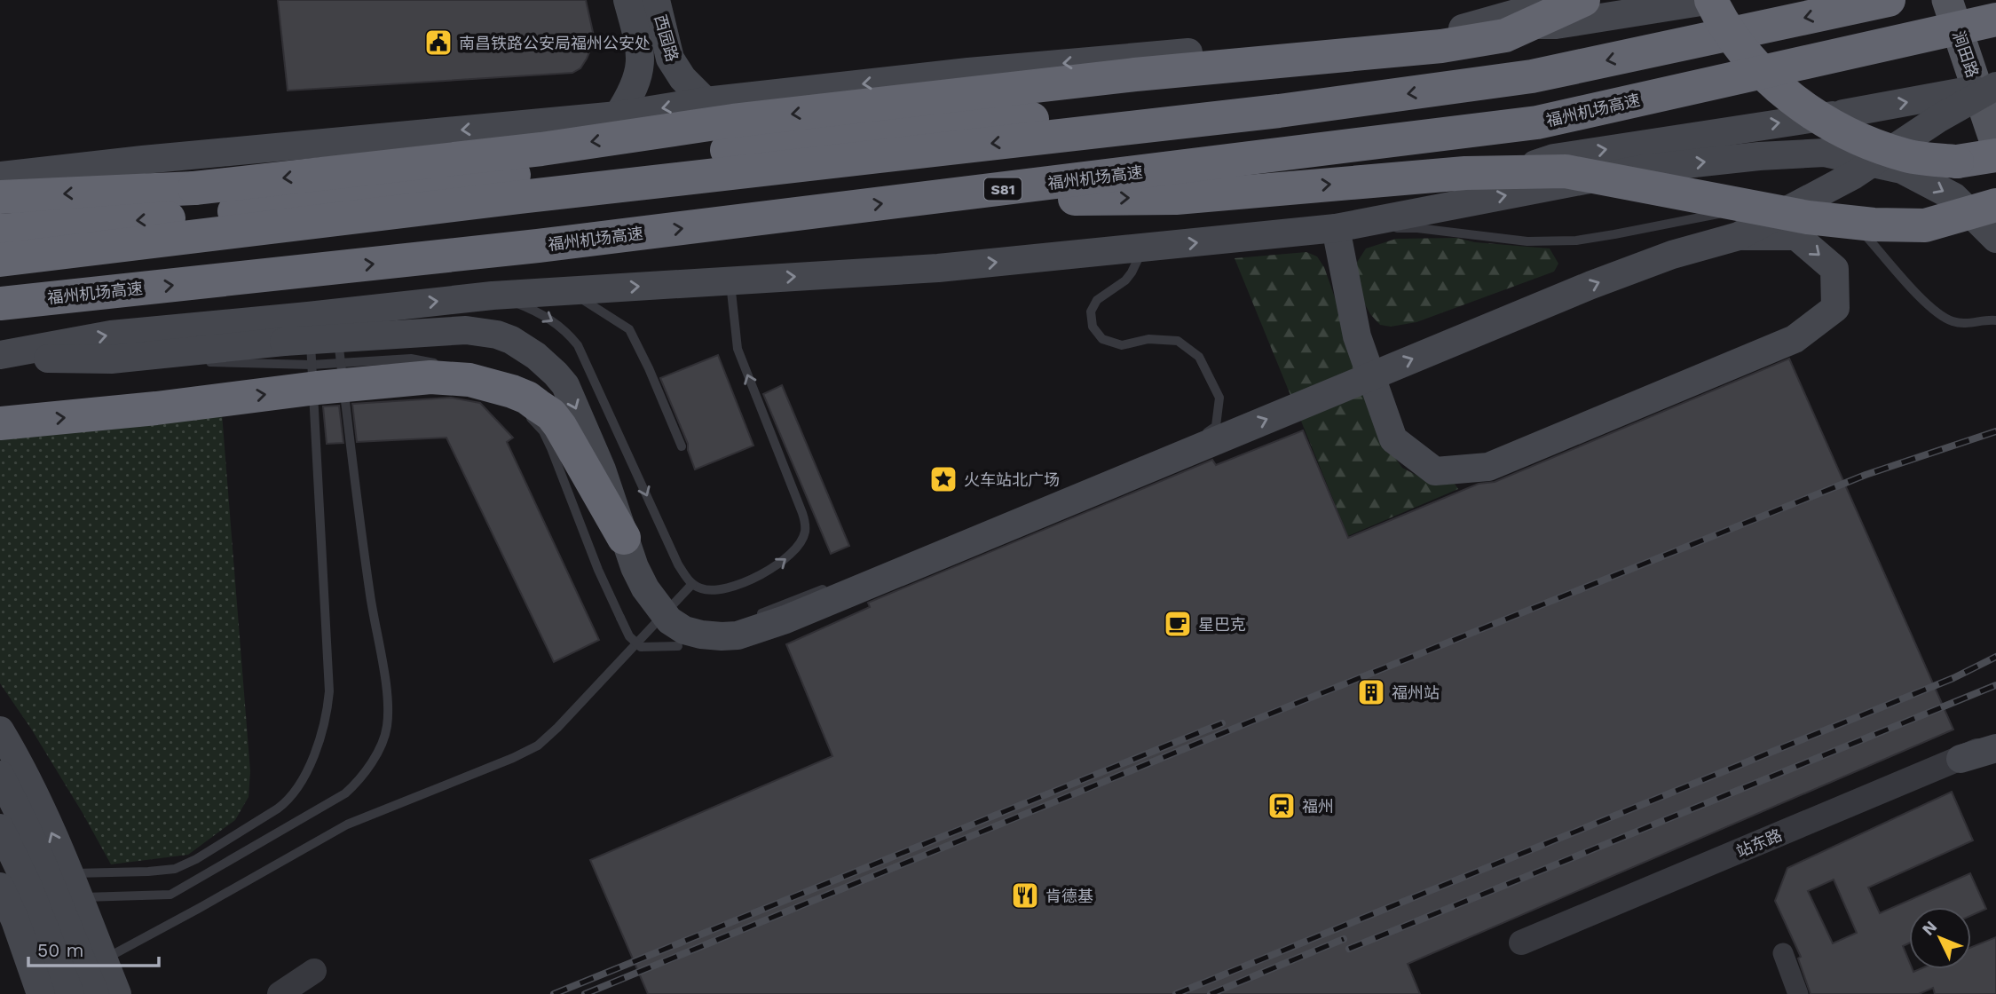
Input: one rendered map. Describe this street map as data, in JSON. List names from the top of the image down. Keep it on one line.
{"streets":{"highway":["福州机场高速","S81"],"main road":["西园路","涧田路"],"street":["站东路"]},"places":{"public building":["南昌铁路公安局福州公安处"],"place":["火车站北广场"],"cafe":["星巴克"],"building":["福州站"],"station":["福州"],"restaurant":["肯德基"]},"scale_bar":"50 m","north":"top left"}
